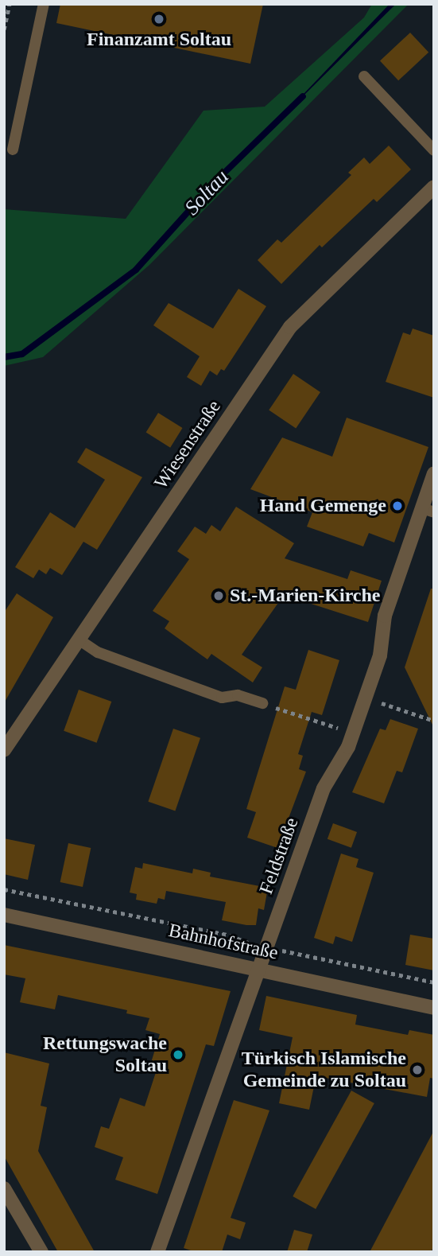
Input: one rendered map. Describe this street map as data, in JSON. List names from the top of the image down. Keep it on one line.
{"streets":{"street":["Wiesenstraße","Feldstraße","Bahnhofstraße"]},"crossings":[["Feldstraße","Bahnhofstraße"]],"water":["Soltau"],"places":["Finanzamt Soltau","Hand Gemenge","St.-Marien-Kirche","Rettungswache Soltau","Türkisch Islamische Gemeinde zu Soltau"]}
